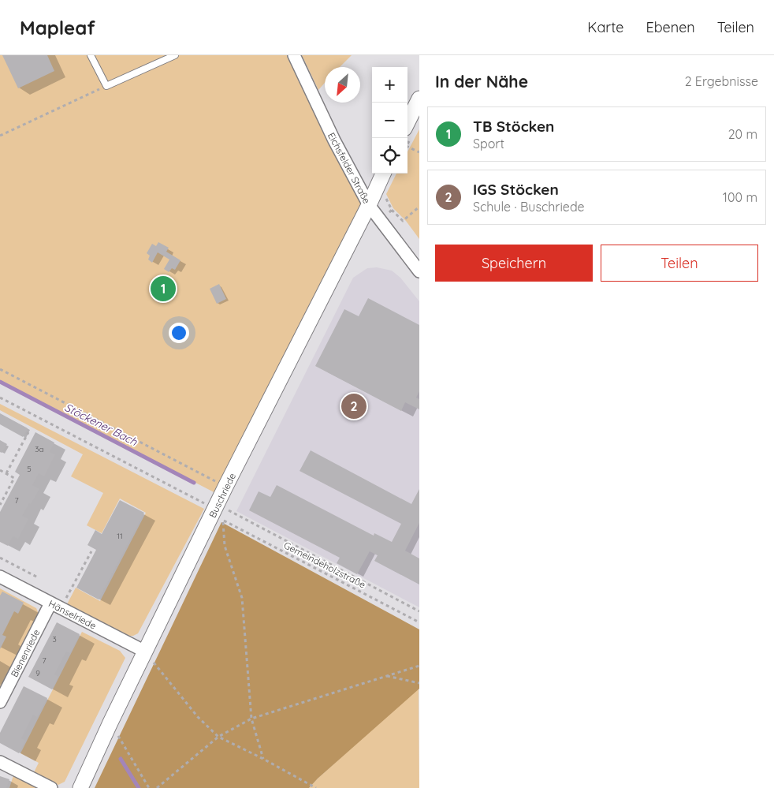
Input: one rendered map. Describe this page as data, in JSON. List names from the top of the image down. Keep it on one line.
{"streets":{"street":["Eichsfelder Straße","Buschriede","Hänselriede","Bienenriede"],"path":["Gemeindeholzstraße"]},"crossings":[["Eichsfelder Straße","Buschriede"],["Buschriede","Hänselriede"],["Hänselriede","Bienenriede"]],"water":["Stöckener Bach"],"house_numbers":["3a","5","7","11","3","7","9"],"north":"bottom left","page":{"header":"Mapleaf","nav":["Karte","Ebenen","Teilen"],"heading":["In der Nähe","2 Ergebnisse"],"map_buttons":["+","−"],"list":[{"mark":"1","name":"TB Stöcken","note":"Sport","value":"20 m"},{"mark":"2","name":"IGS Stöcken","note":"Schule · Buschriede","value":"100 m"}],"buttons":["Speichern","Teilen"],"pins":["1","2"]}}
